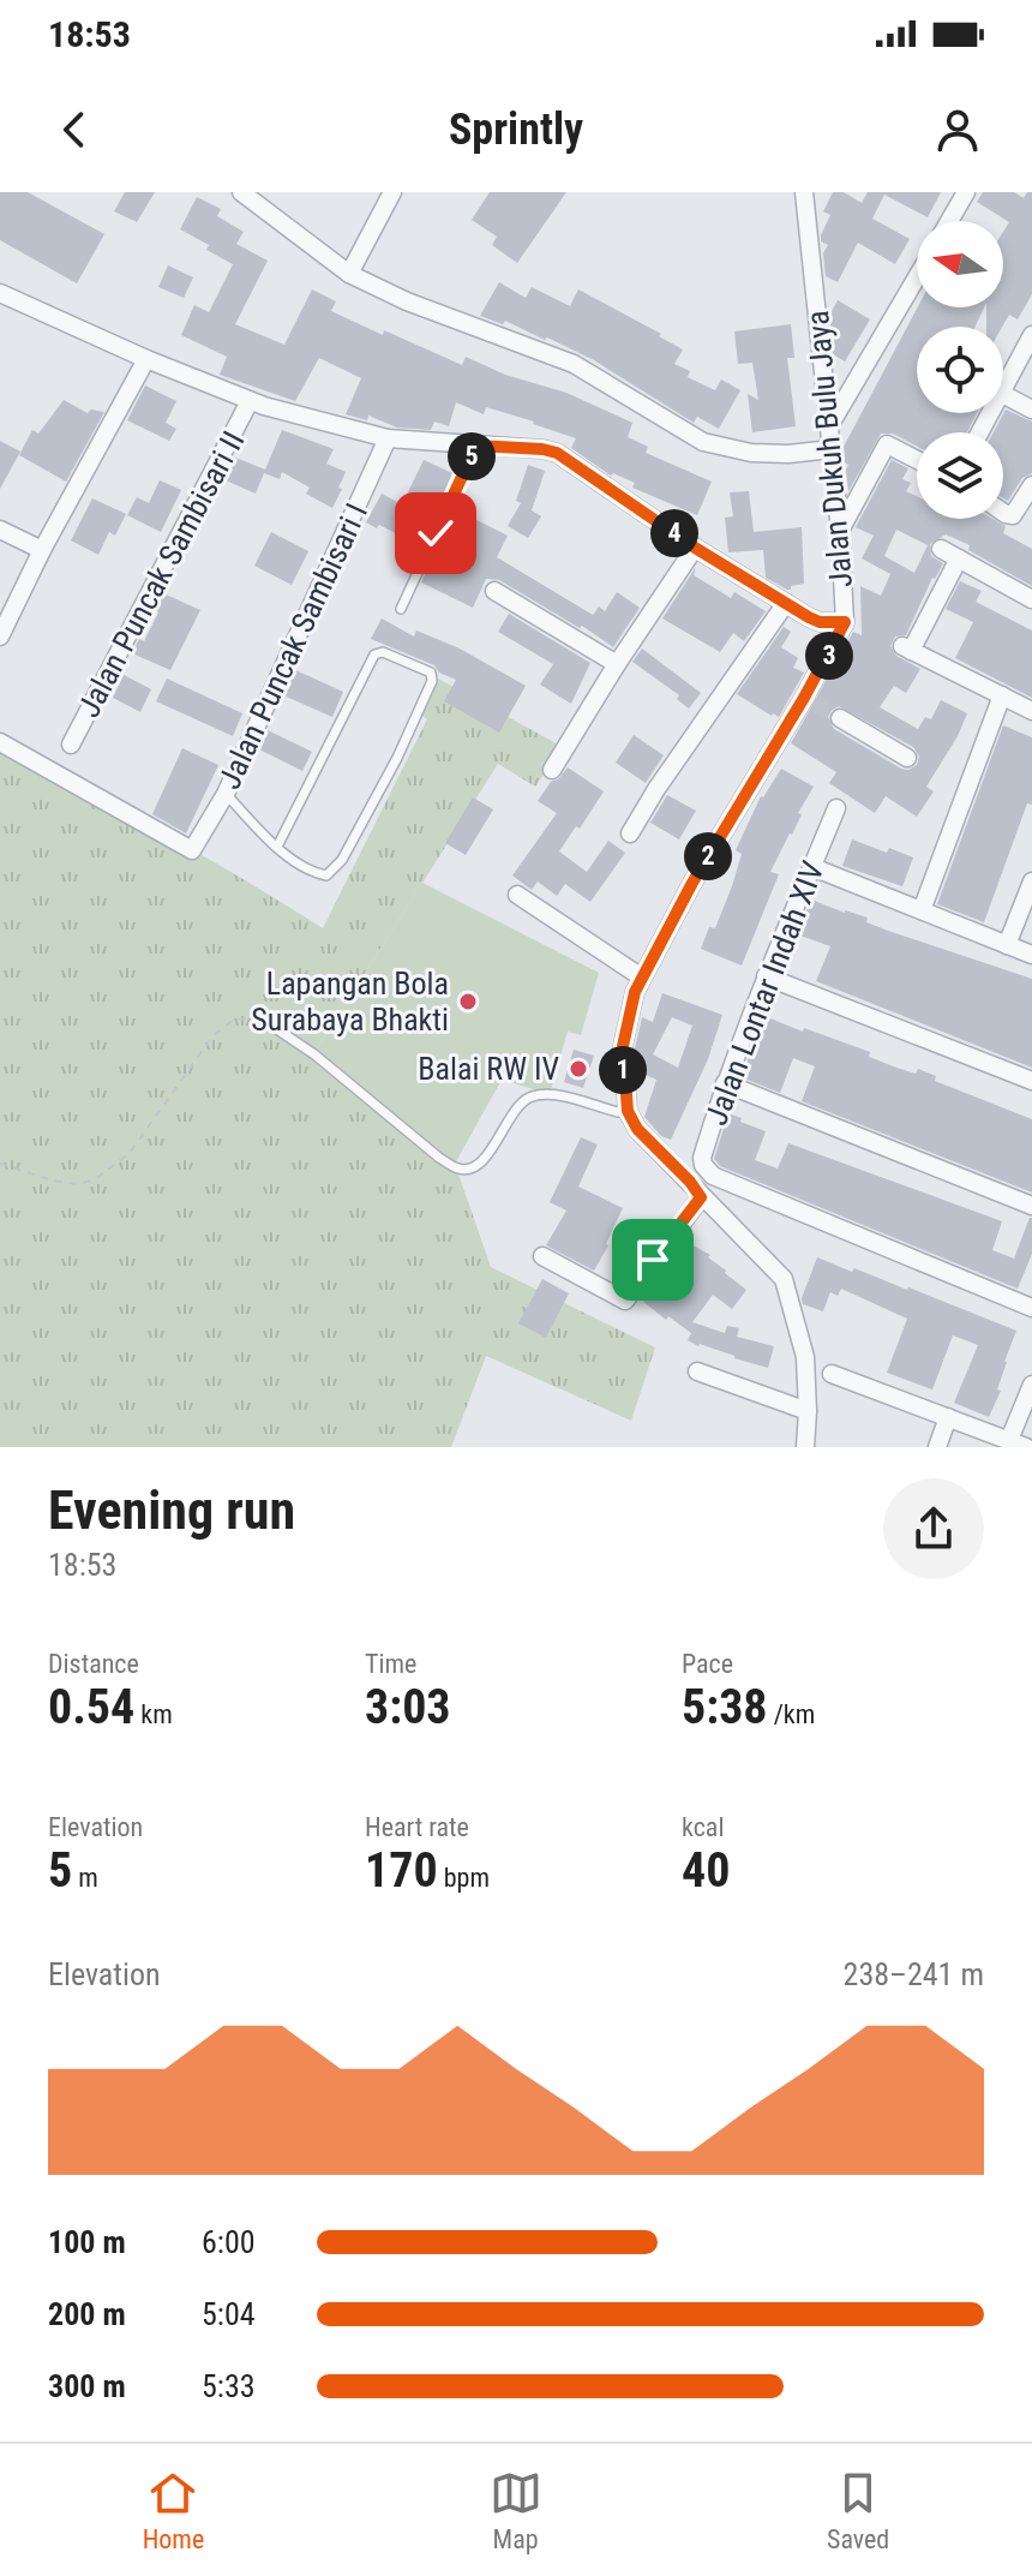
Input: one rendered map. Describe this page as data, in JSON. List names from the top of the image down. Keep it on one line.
{"streets":{"street":["Jalan Dukuh Bulu Jaya","Jalan Puncak Sambisari II","Jalan Puncak Sambisari I","Jalan Lontar Indah XIV"]},"places":["Lapangan Bola Surabaya Bhakti","Balai RW IV"],"north":"left","page":{"status":"18:53","header":"Sprintly","pins":["5","4","3","2","1"],"heading":["Evening run","18:53"],"stats":[["Distance","0.54 km"],["Time","3:03"],["Pace","5:38 /km"],["Elevation","5 m"],["Heart rate","170 bpm"],["kcal","40"]],"chart":["Elevation","238–241 m"],"list":[{"name":"100 m","note":"6:00"},{"name":"200 m","note":"5:04"},{"name":"300 m","note":"5:33"}],"tabs":["Home","Map","Saved"]}}
